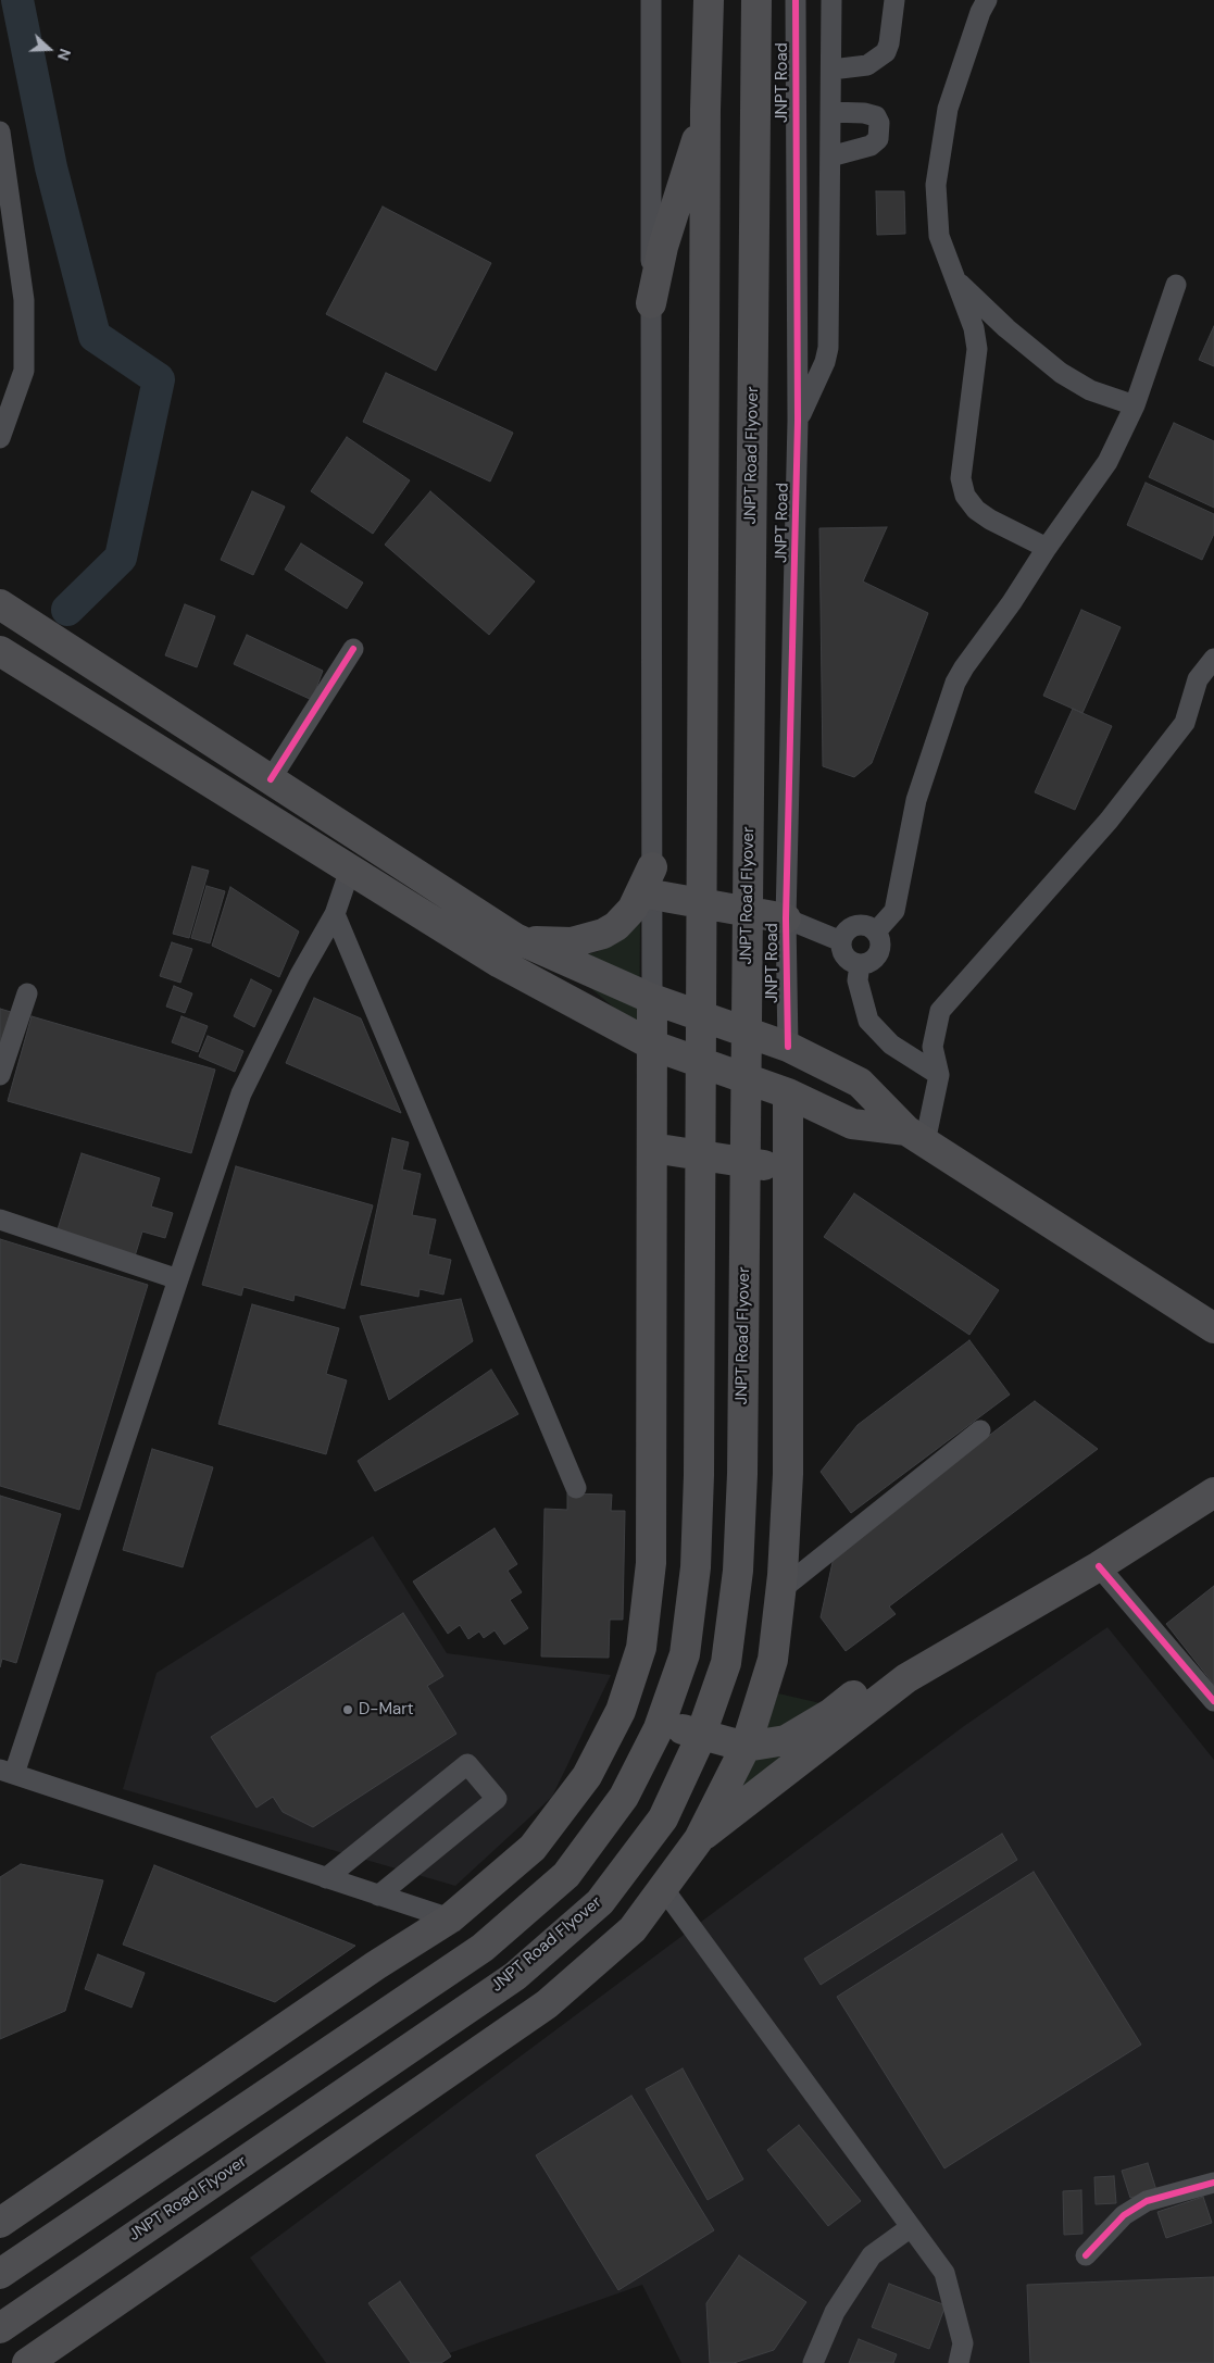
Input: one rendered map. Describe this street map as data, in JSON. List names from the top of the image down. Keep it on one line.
{"streets":{"highway":["JNPT Road Flyover"],"street":["JNPT Road"]},"places":["D-Mart"],"north":"right"}
